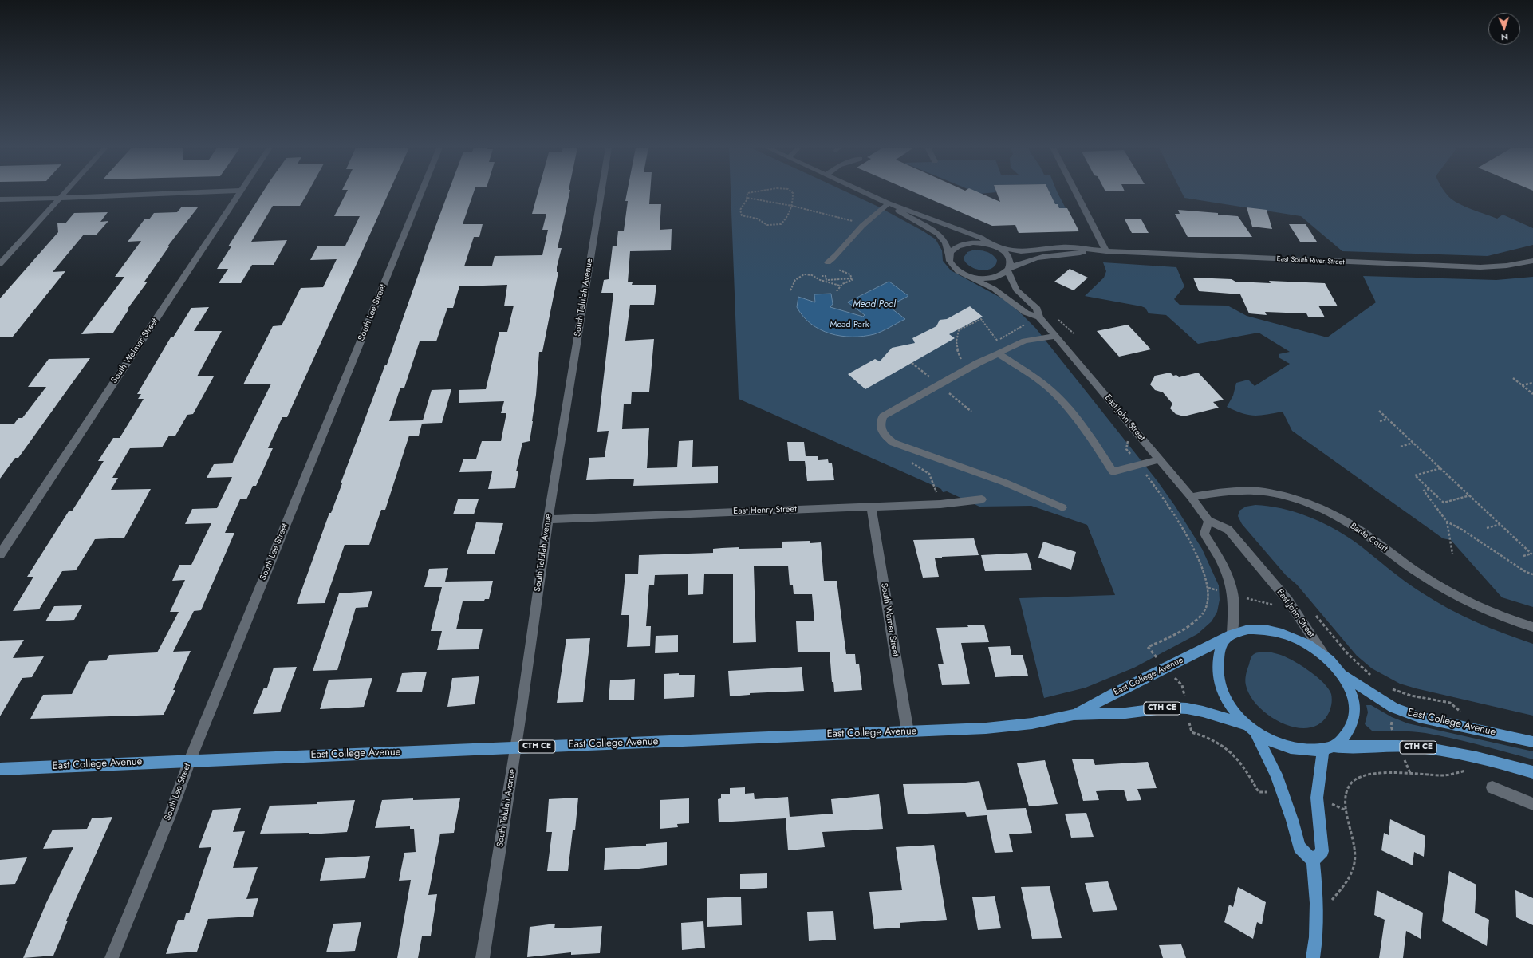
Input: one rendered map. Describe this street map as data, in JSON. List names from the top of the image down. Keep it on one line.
{"streets":{"main road":["East College Avenue","CTH CE"],"street":["East South River Street","South Telulah Avenue","South Lee Street","South Weimar Street","East John Street","East Henry Street","Banta Court","South Warner Street"]},"crossings":[["East South River Street","East John Street"],["South Telulah Avenue","East Henry Street"],["South Telulah Avenue","East College Avenue"],["South Lee Street","East College Avenue"],["East John Street","Banta Court"],["East John Street","East College Avenue"],["East Henry Street","South Warner Street"],["South Warner Street","East College Avenue"]],"water":["Mead Pool"],"parks":["Mead Park"],"north":"bottom"}
